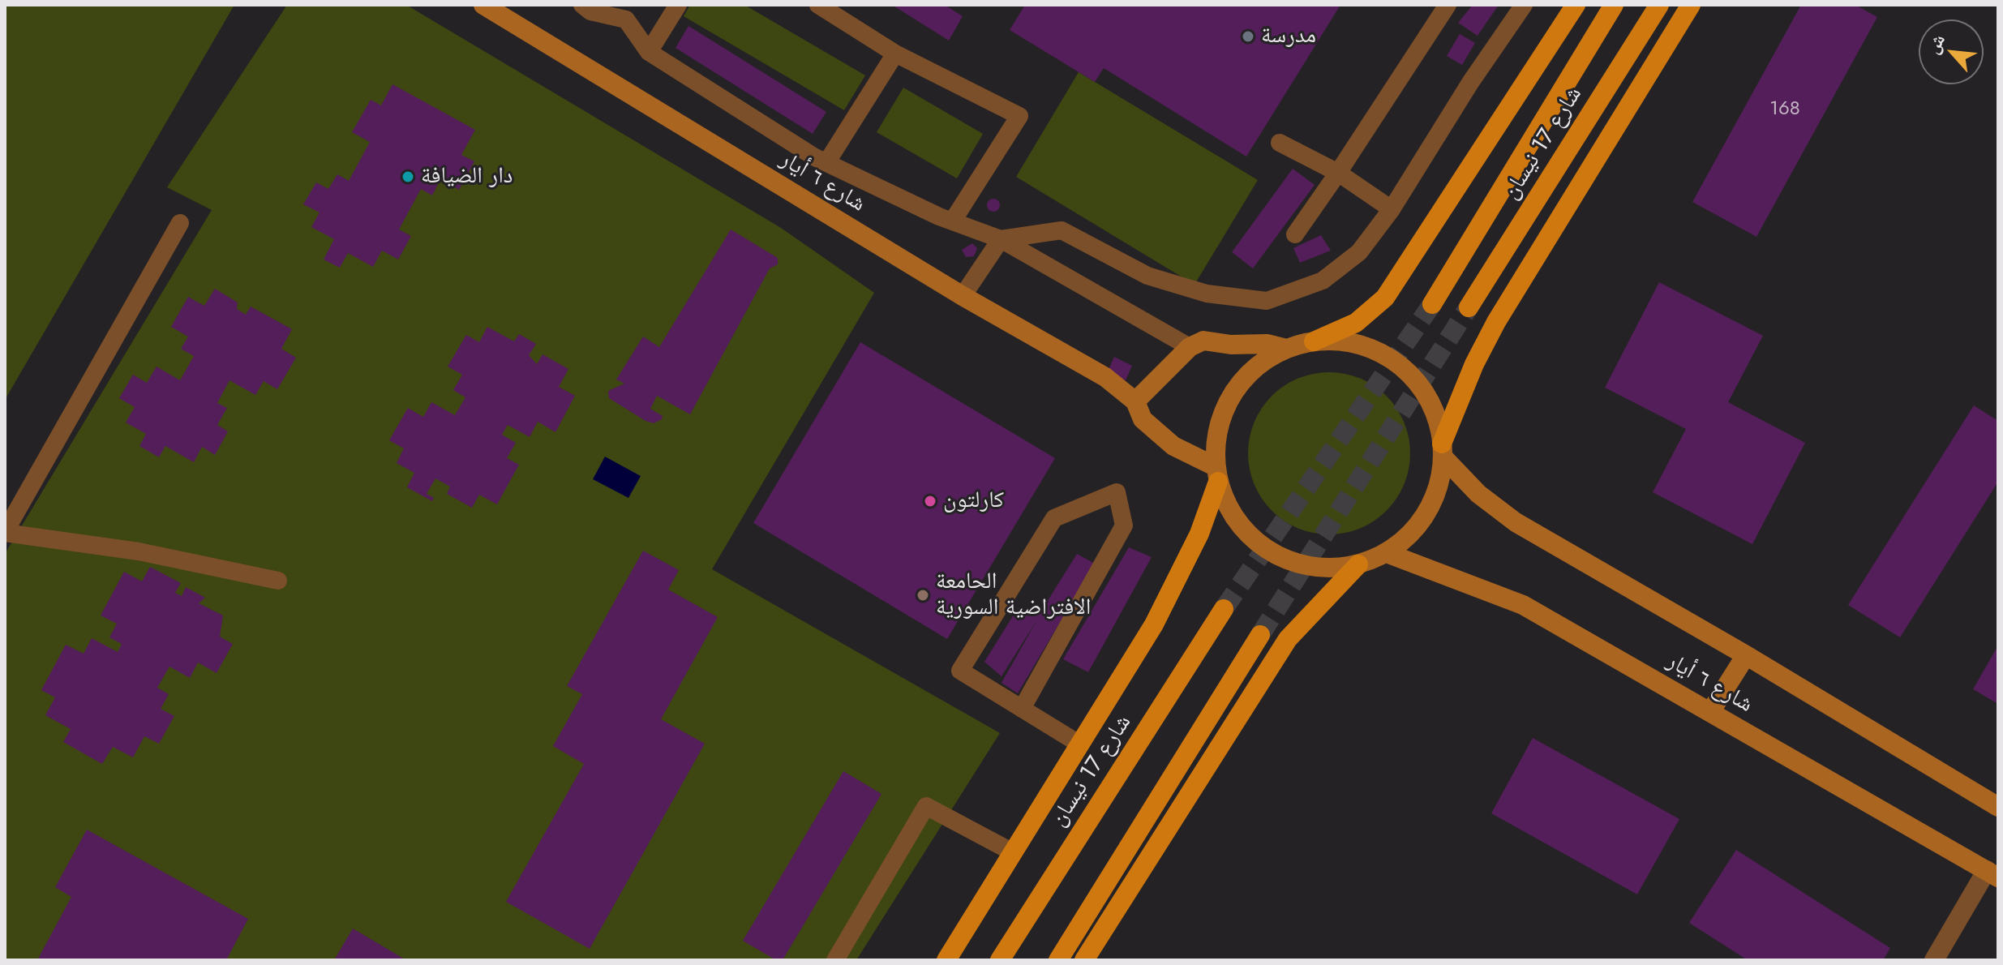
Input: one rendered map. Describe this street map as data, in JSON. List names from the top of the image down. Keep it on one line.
{"streets":{"main road":["شارع 17 نيسان","شارع ٦ أيار"]},"places":["مدرسة","دار الضيافة","كارلتون","الحامعة الافتراضية السورية"],"house_numbers":["168"],"north":"top left"}
